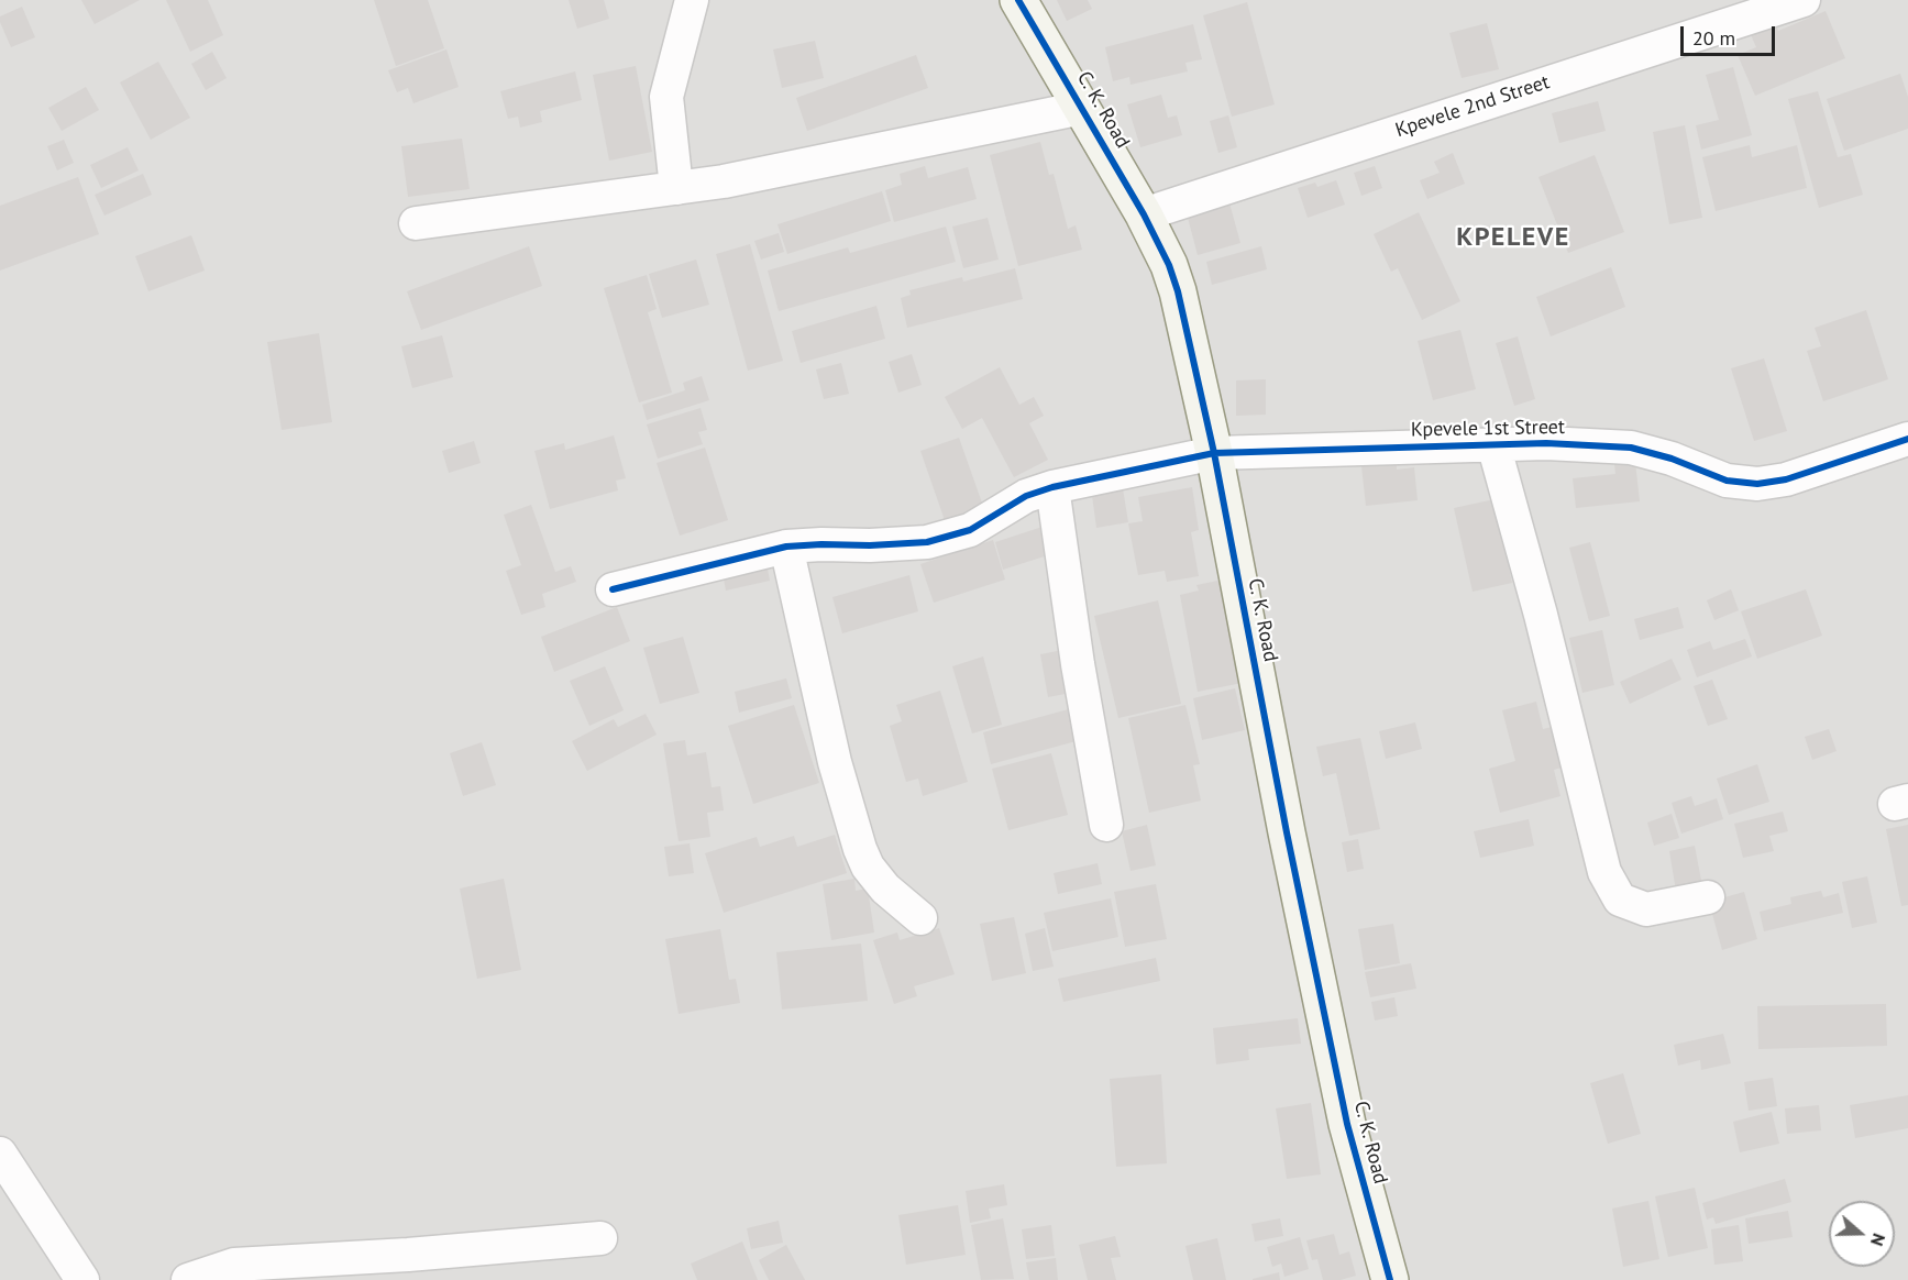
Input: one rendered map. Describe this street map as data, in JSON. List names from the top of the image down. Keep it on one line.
{"streets":{"street":["Kpevele 2nd Street","C. K. Road","Kpevele 1st Street"]},"crossings":[["Kpevele 2nd Street","C. K. Road"],["C. K. Road","Kpevele 1st Street"]],"districts":["KPELEVE"],"scale_bar":"20 m","north":"right"}
